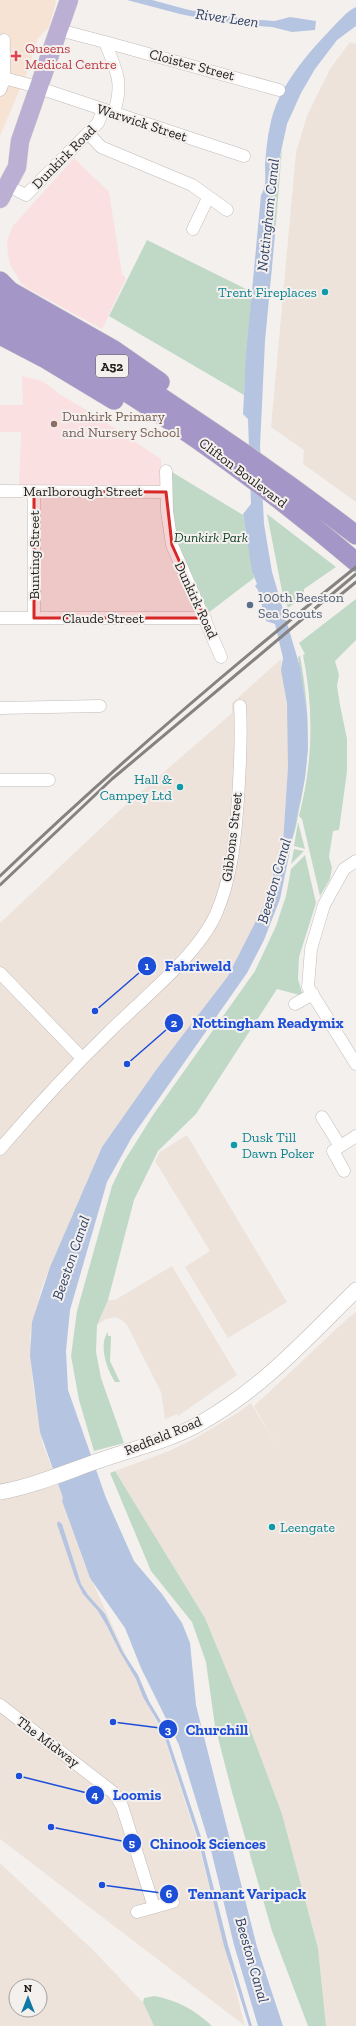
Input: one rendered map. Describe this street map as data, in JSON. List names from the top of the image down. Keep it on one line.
{"streets":{"highway":["A52","Clifton Boulevard"],"street":["Cloister Street","Warwick Street","Dunkirk Road","Marlborough Street","Bunting Street","Claude Street","Gibbons Street","Redfield Road","The Midway"]},"crossings":[["Cloister Street","Dunkirk Road"],["Warwick Street","Dunkirk Road"],["Dunkirk Road","Marlborough Street"],["Dunkirk Road","Claude Street"],["Marlborough Street","Bunting Street"],["Bunting Street","Claude Street"]],"water":["River Leen","Nottingham Canal","Beeston Canal"],"parks":["Dunkirk Park"],"places":{"health":["Queens Medical Centre"],"other":["Trent Fireplaces","Dunkirk Primary and Nursery School","100th Beeston Sea Scouts","Hall & Campey Ltd","Fabriweld","Nottingham Readymix","Dusk Till Dawn Poker","Leengate","Churchill","Loomis","Chinook Sciences","Tennant Varipack"]},"north":"top"}
